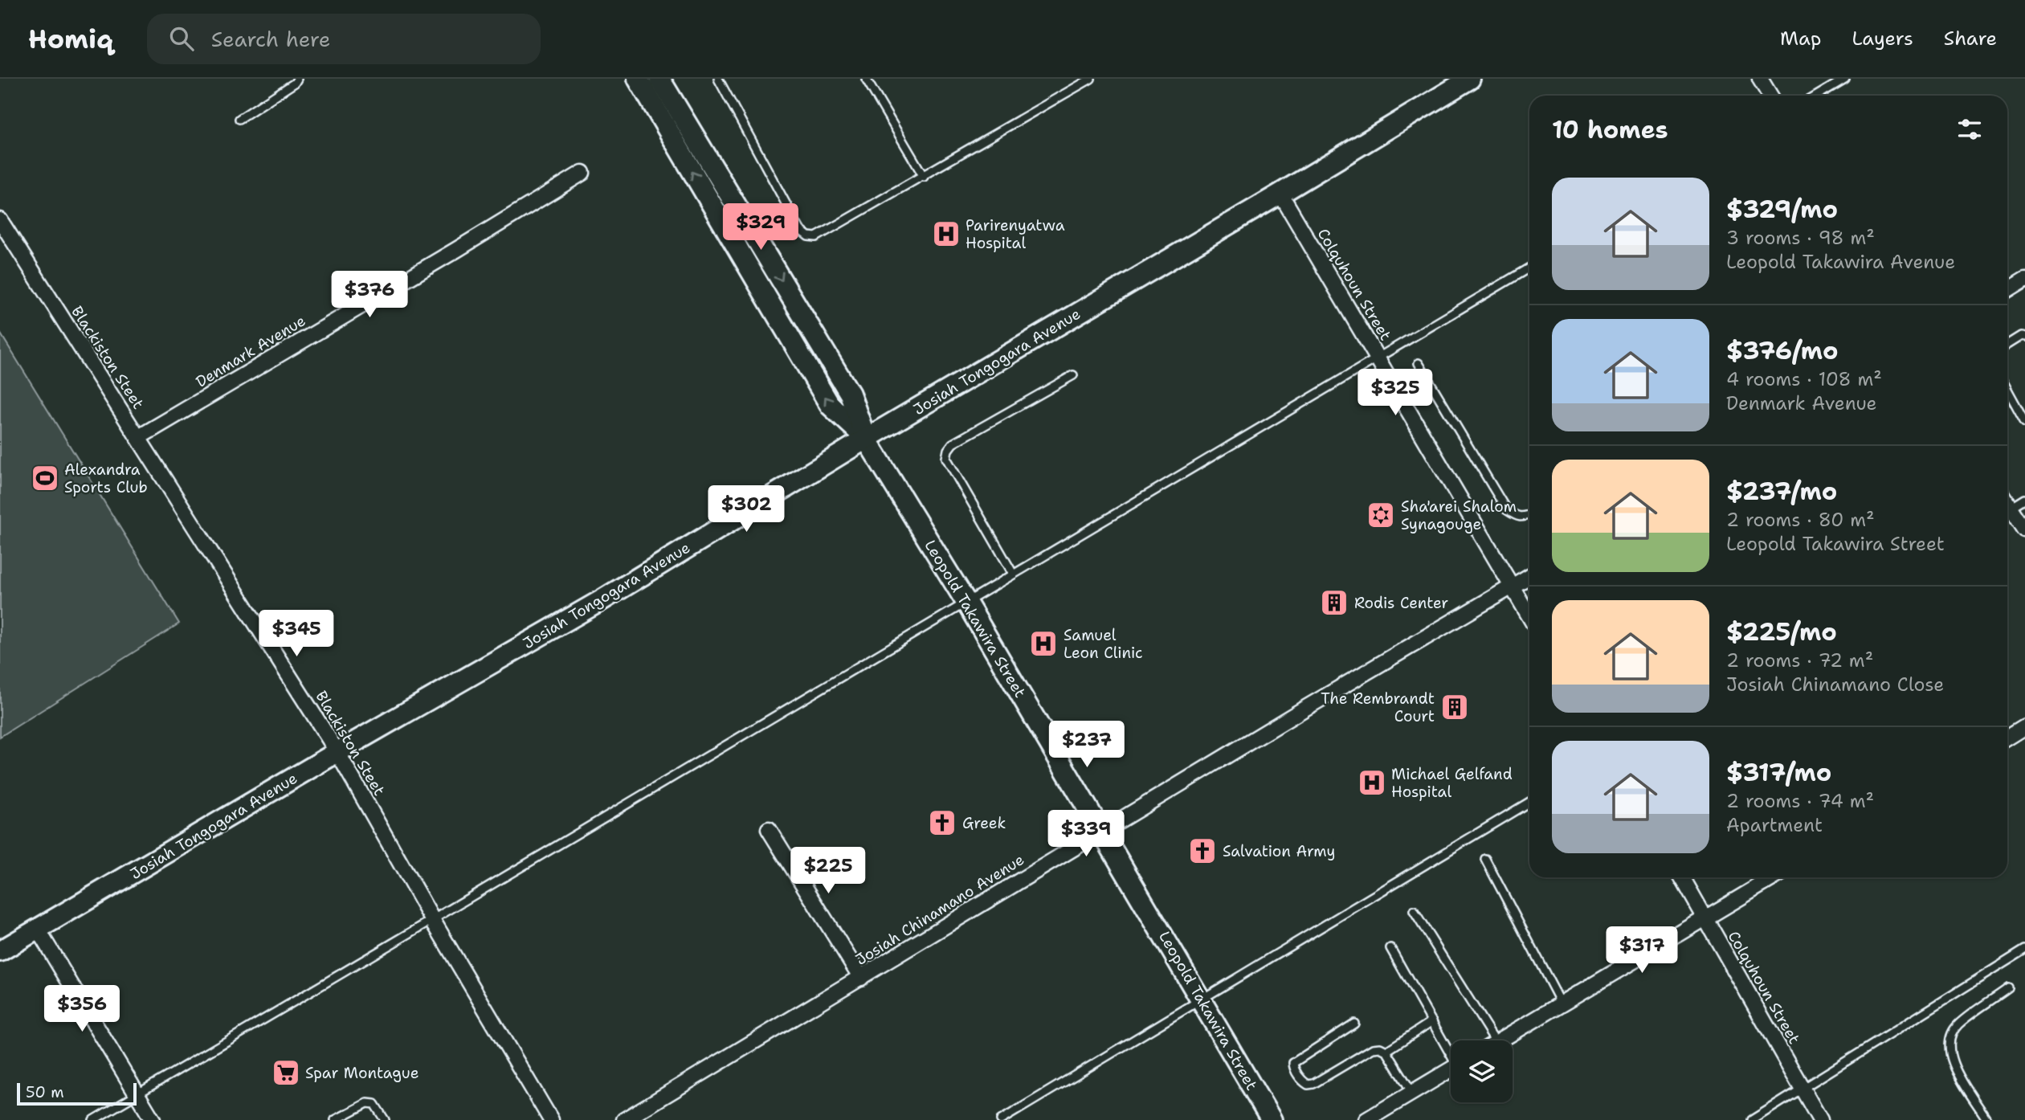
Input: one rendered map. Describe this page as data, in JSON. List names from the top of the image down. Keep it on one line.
{"streets":{"main road":["Josiah Tongogara Avenue","Leopold Takawira Street"],"street":["Colquhoun Street","Denmark Avenue","Blackiston Steet","Josiah Chinamano Avenue"]},"crossings":[["Colquhoun Street","Josiah Tongogara Avenue"],["Colquhoun Street","Josiah Chinamano Avenue"],["Denmark Avenue","Blackiston Steet"],["Blackiston Steet","Josiah Tongogara Avenue"],["Josiah Tongogara Avenue","Leopold Takawira Street"],["Leopold Takawira Street","Josiah Chinamano Avenue"]],"places":{"hospital":["Parirenyatwa Hospital","Samuel Leon Clinic","Michael Gelfand Hospital"],"sports":["Alexandra Sports Club"],"synagogue":["Sha'arei Shalom Synagouge"],"building":["Rodis Center","The Rembrandt Court"],"church":["Greek","Salvation Army"],"supermarket":["Spar Montague"]},"scale_bar":"50 m","page":{"header":"Homiq","search":"Search here","nav":["Map","Layers","Share"],"heading":"10 homes","list":[{"name":"$329/mo","note":"3 rooms · 98 m² · Leopold Takawira Avenue"},{"name":"$376/mo","note":"4 rooms · 108 m² · Denmark Avenue"},{"name":"$237/mo","note":"2 rooms · 80 m² · Leopold Takawira Street"},{"name":"$225/mo","note":"2 rooms · 72 m² · Josiah Chinamano Close"},{"name":"$317/mo","note":"2 rooms · 74 m² · Apartment"}],"price":["$329","$376","$325","$302","$345","$237","$339","$225","$317","$356"],"scale":"50 m"}}
